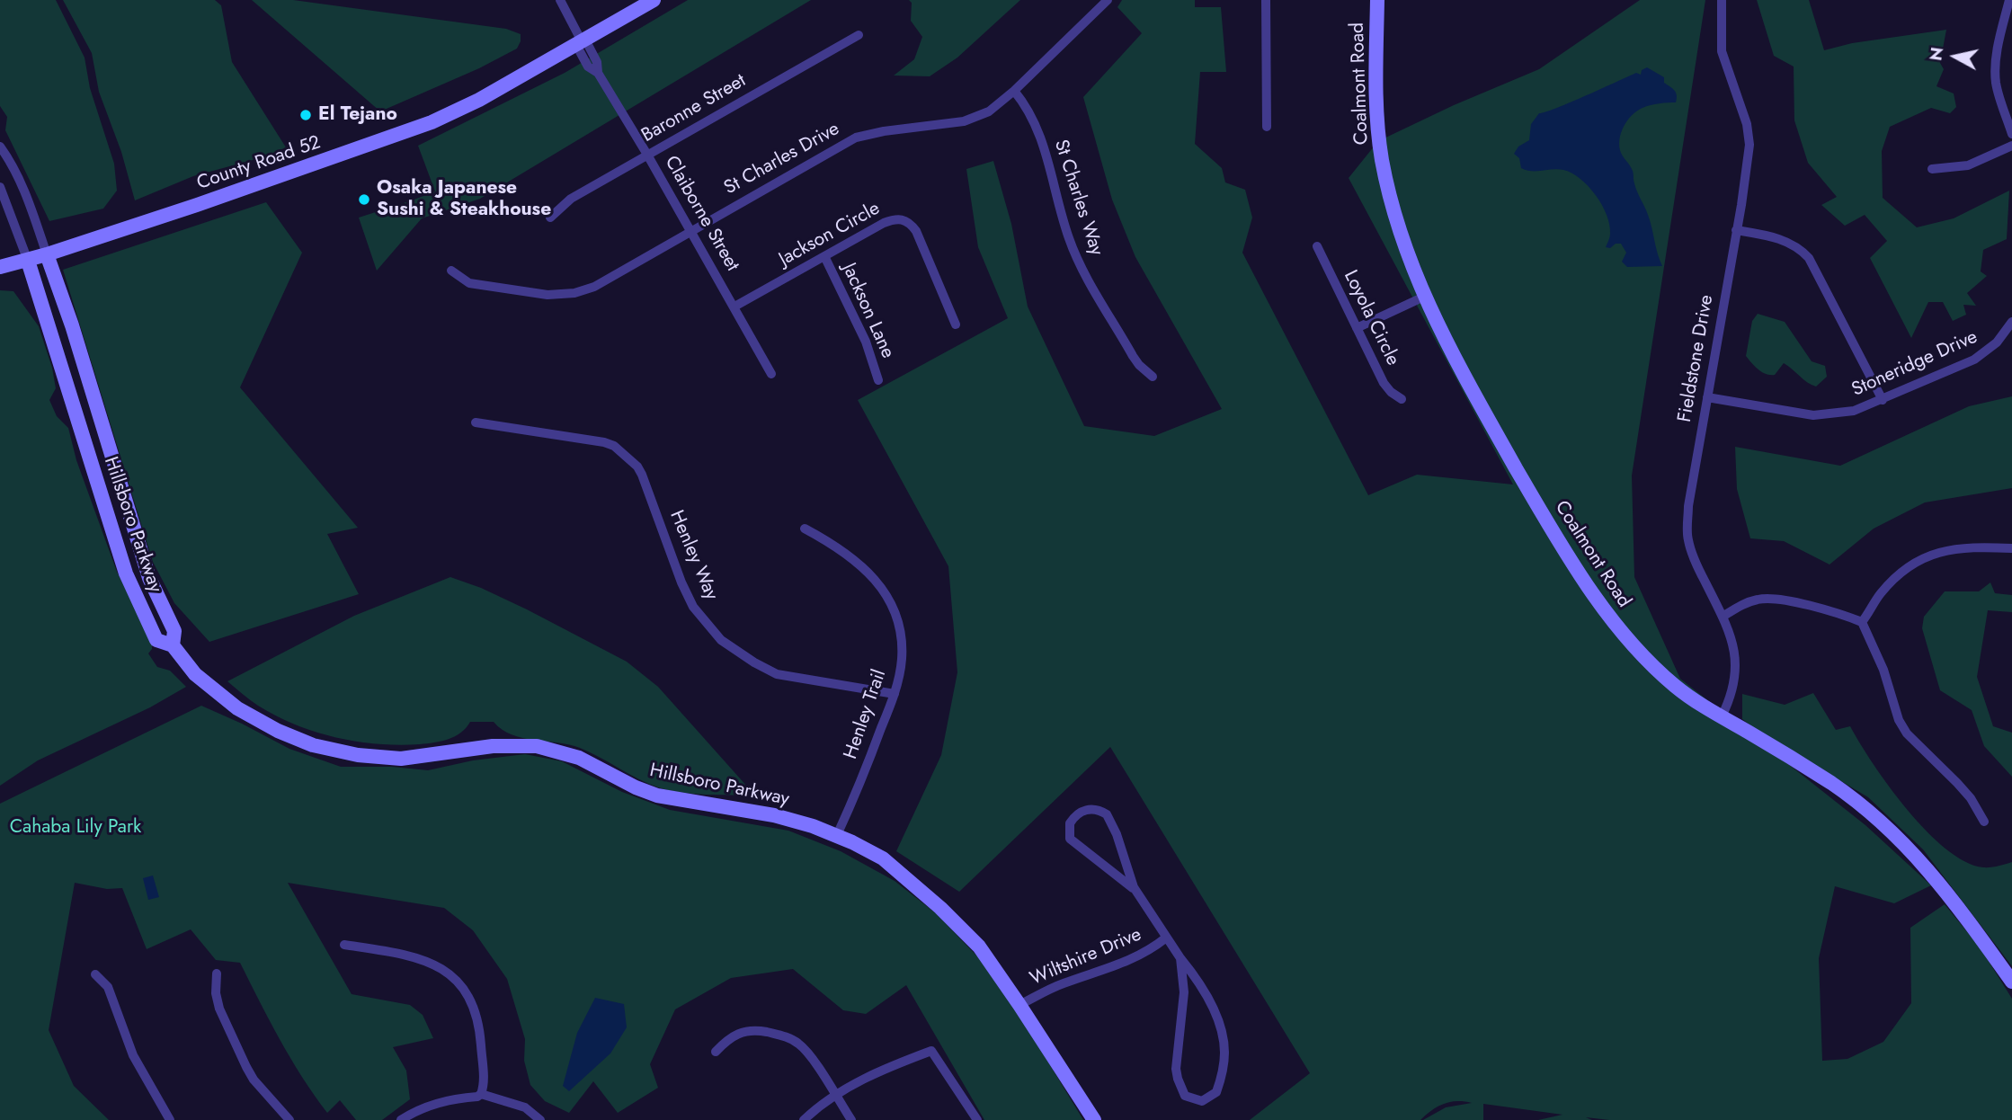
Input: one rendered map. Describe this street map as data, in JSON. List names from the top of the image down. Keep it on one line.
{"streets":{"street":["Coalmont Road","Baronne Street","St Charles Drive","County Road 52","St Charles Way","Claiborne Street","Jackson Circle","Jackson Lane","Loyola Circle","Fieldstone Drive","Stoneridge Drive","Hillsboro Parkway","Henley Way","Henley Trail","Wiltshire Drive"]},"crossings":[["Coalmont Road","Fieldstone Drive"],["Baronne Street","Claiborne Street"],["St Charles Drive","St Charles Way"],["St Charles Drive","Claiborne Street"],["County Road 52","Claiborne Street"],["County Road 52","Hillsboro Parkway"],["Claiborne Street","Jackson Circle"],["Jackson Circle","Jackson Lane"],["Fieldstone Drive","Stoneridge Drive"],["Hillsboro Parkway","Henley Trail"],["Hillsboro Parkway","Wiltshire Drive"],["Henley Way","Henley Trail"]],"parks":["Cahaba Lily Park"],"places":["El Tejano","Osaka Japanese Sushi & Steakhouse"],"north":"left"}
